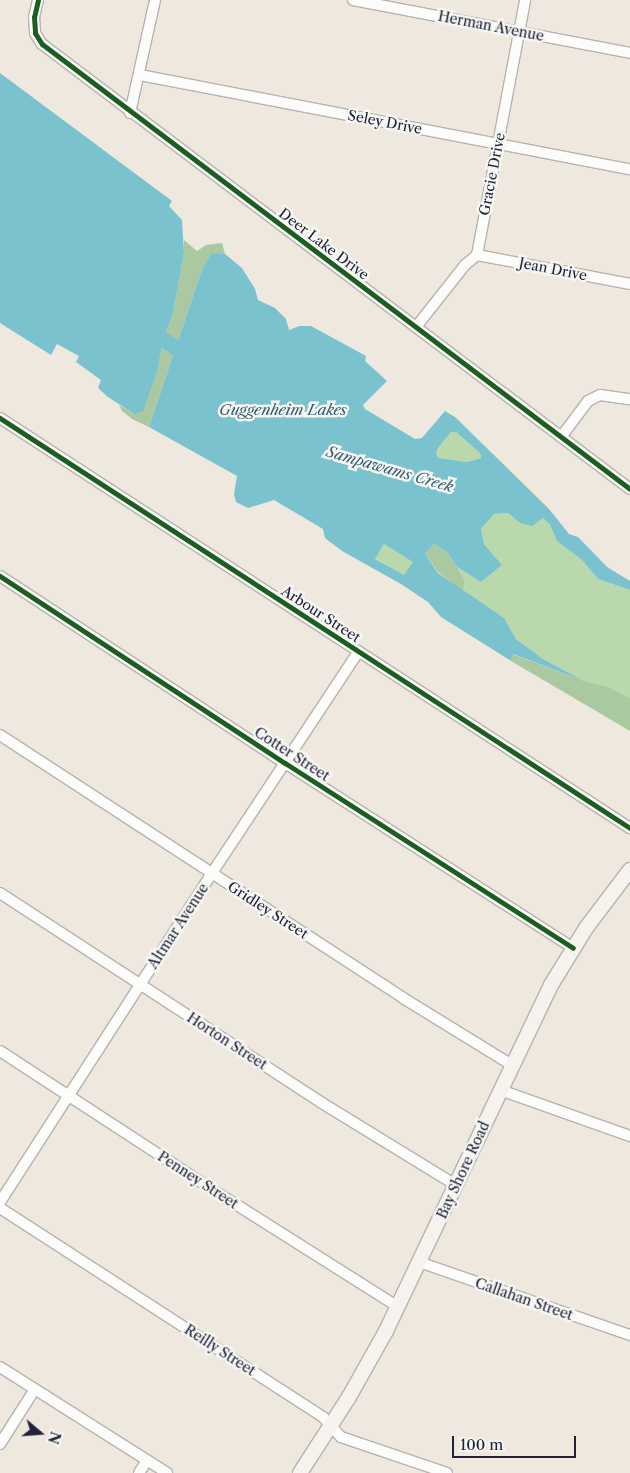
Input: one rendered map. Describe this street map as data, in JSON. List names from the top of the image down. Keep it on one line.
{"streets":{"main road":["Bay Shore Road"],"street":["Herman Avenue","Seley Drive","Gracie Drive","Deer Lake Drive","Jean Drive","Arbour Street","Cotter Street","Gridley Street","Altmar Avenue","Horton Street","Penney Street","Callahan Street","Reilly Street"]},"crossings":[["Herman Avenue","Gracie Drive"],["Seley Drive","Gracie Drive"],["Gracie Drive","Jean Drive"],["Arbour Street","Altmar Avenue"],["Cotter Street","Altmar Avenue"],["Cotter Street","Bay Shore Road"],["Gridley Street","Altmar Avenue"],["Gridley Street","Bay Shore Road"],["Altmar Avenue","Horton Street"],["Altmar Avenue","Penney Street"],["Horton Street","Bay Shore Road"],["Bay Shore Road","Penney Street"],["Bay Shore Road","Callahan Street"],["Bay Shore Road","Reilly Street"]],"water":["Guggenheim Lakes","Sampawams Creek"],"scale_bar":"100 m","north":"right"}
